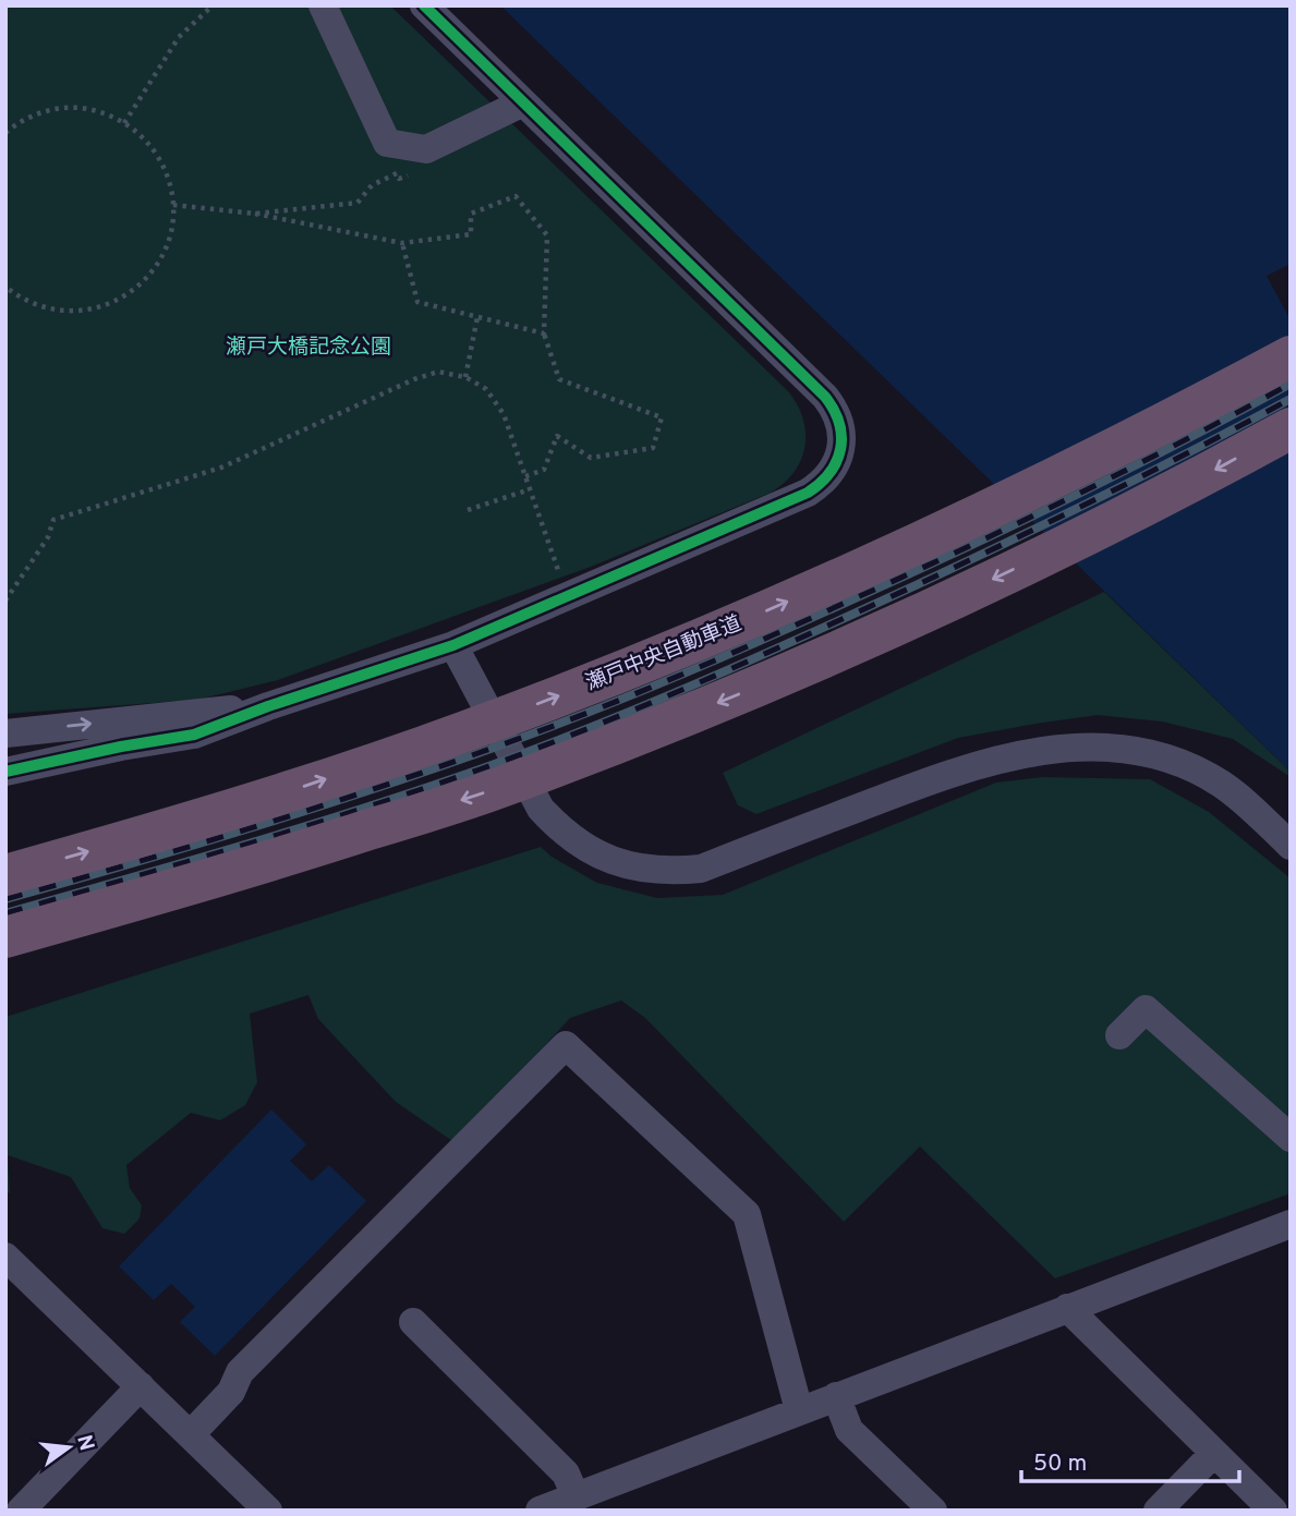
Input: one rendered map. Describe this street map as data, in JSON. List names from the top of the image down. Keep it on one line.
{"streets":{"highway":["瀬戸中央自動車道"]},"parks":["瀬戸大橋記念公園"],"scale_bar":"50 m","north":"right"}
